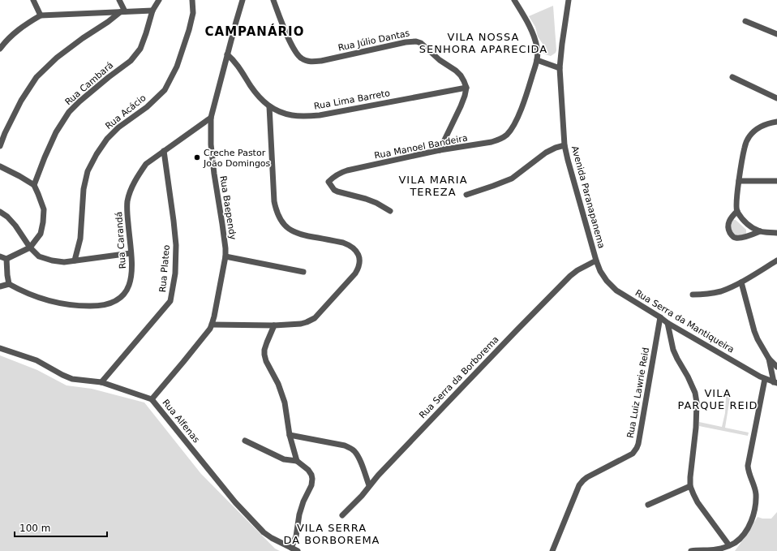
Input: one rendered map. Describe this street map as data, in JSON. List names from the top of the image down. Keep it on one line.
{"streets":{"street":["Rua Júlio Dantas","Rua Cambará","Rua Lima Barreto","Rua Acácio","Rua Manoel Bandeira","Avenida Paranapanema","Rua Baependy","Rua Carandá","Rua Plateo","Rua Serra da Mantiqueira","Rua Serra da Borborema","Rua Luiz Lawrie Reid","Rua Alfenas"]},"crossings":[["Rua Júlio Dantas","Rua Lima Barreto"],["Rua Lima Barreto","Rua Baependy"],["Avenida Paranapanema","Rua Serra da Mantiqueira"],["Avenida Paranapanema","Rua Serra da Borborema"],["Rua Baependy","Rua Carandá"],["Rua Baependy","Rua Alfenas"],["Rua Carandá","Rua Plateo"],["Rua Plateo","Rua Alfenas"],["Rua Serra da Mantiqueira","Rua Serra da Borborema"],["Rua Serra da Mantiqueira","Rua Luiz Lawrie Reid"]],"districts":["CAMPANÁRIO","VILA NOSSA SENHORA APARECIDA","VILA MARIA TEREZA","VILA PARQUE REID","VILA SERRA DA BORBOREMA"],"places":["Creche Pastor João Domingos"],"scale_bar":"100 m"}
